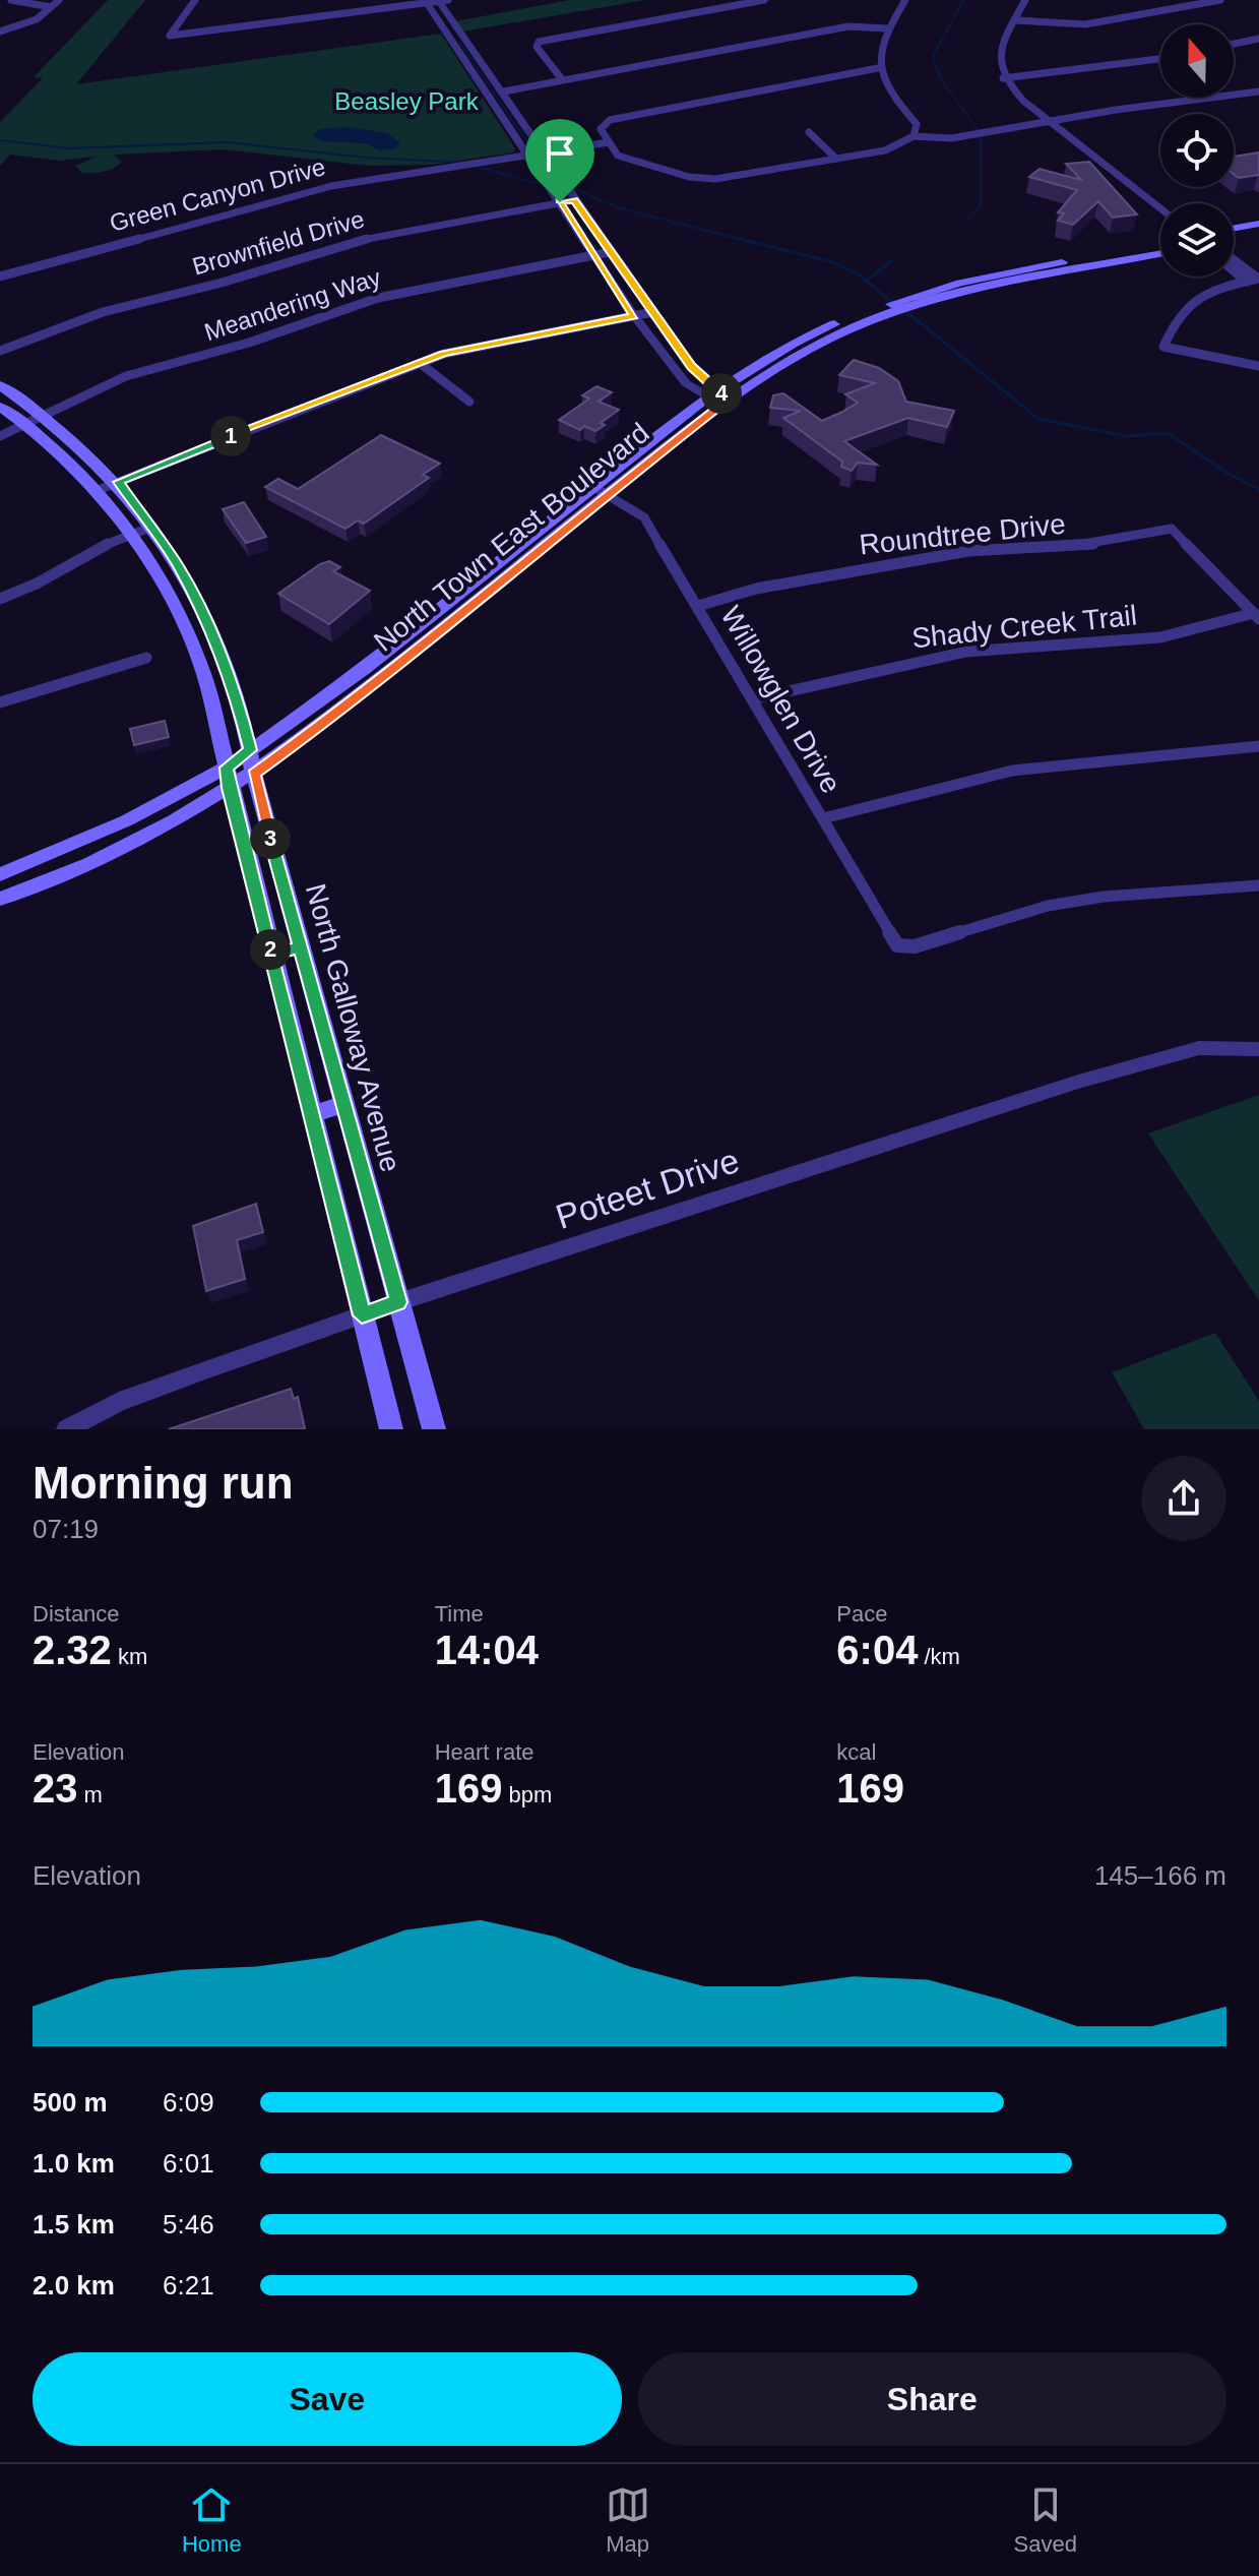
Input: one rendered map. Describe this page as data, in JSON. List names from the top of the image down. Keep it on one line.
{"streets":{"main road":["North Town East Boulevard","North Galloway Avenue"],"street":["Green Canyon Drive","Brownfield Drive","Meandering Way","Roundtree Drive","Shady Creek Trail","Willowglen Drive","Poteet Drive"]},"crossings":[["Meandering Way","North Galloway Avenue"],["Roundtree Drive","Shady Creek Trail"],["Roundtree Drive","Willowglen Drive"],["North Town East Boulevard","Willowglen Drive"],["North Town East Boulevard","North Galloway Avenue"],["Shady Creek Trail","Willowglen Drive"],["North Galloway Avenue","Poteet Drive"]],"parks":["Beasley Park"],"north":"top","page":{"pins":["4","1","3","2"],"heading":["Morning run","07:19"],"stats":[["Distance","2.32 km"],["Time","14:04"],["Pace","6:04 /km"],["Elevation","23 m"],["Heart rate","169 bpm"],["kcal","169"]],"chart":["Elevation","145–166 m"],"list":[{"name":"500 m","note":"6:09"},{"name":"1.0 km","note":"6:01"},{"name":"1.5 km","note":"5:46"},{"name":"2.0 km","note":"6:21"}],"buttons":["Save","Share"],"tabs":["Home","Map","Saved"]}}
